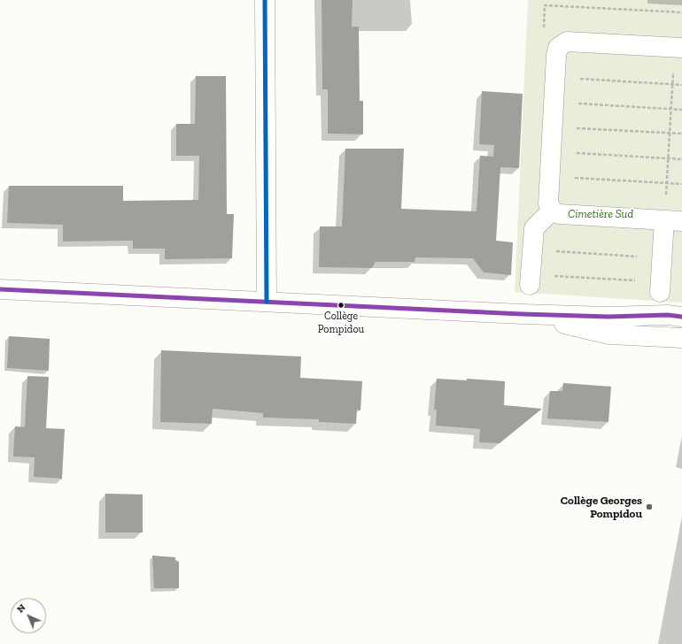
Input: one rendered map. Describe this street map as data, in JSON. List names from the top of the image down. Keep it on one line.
{"parks":["Cimetière Sud"],"places":["Collège Pompidou","Collège Georges Pompidou"],"north":"top left"}
